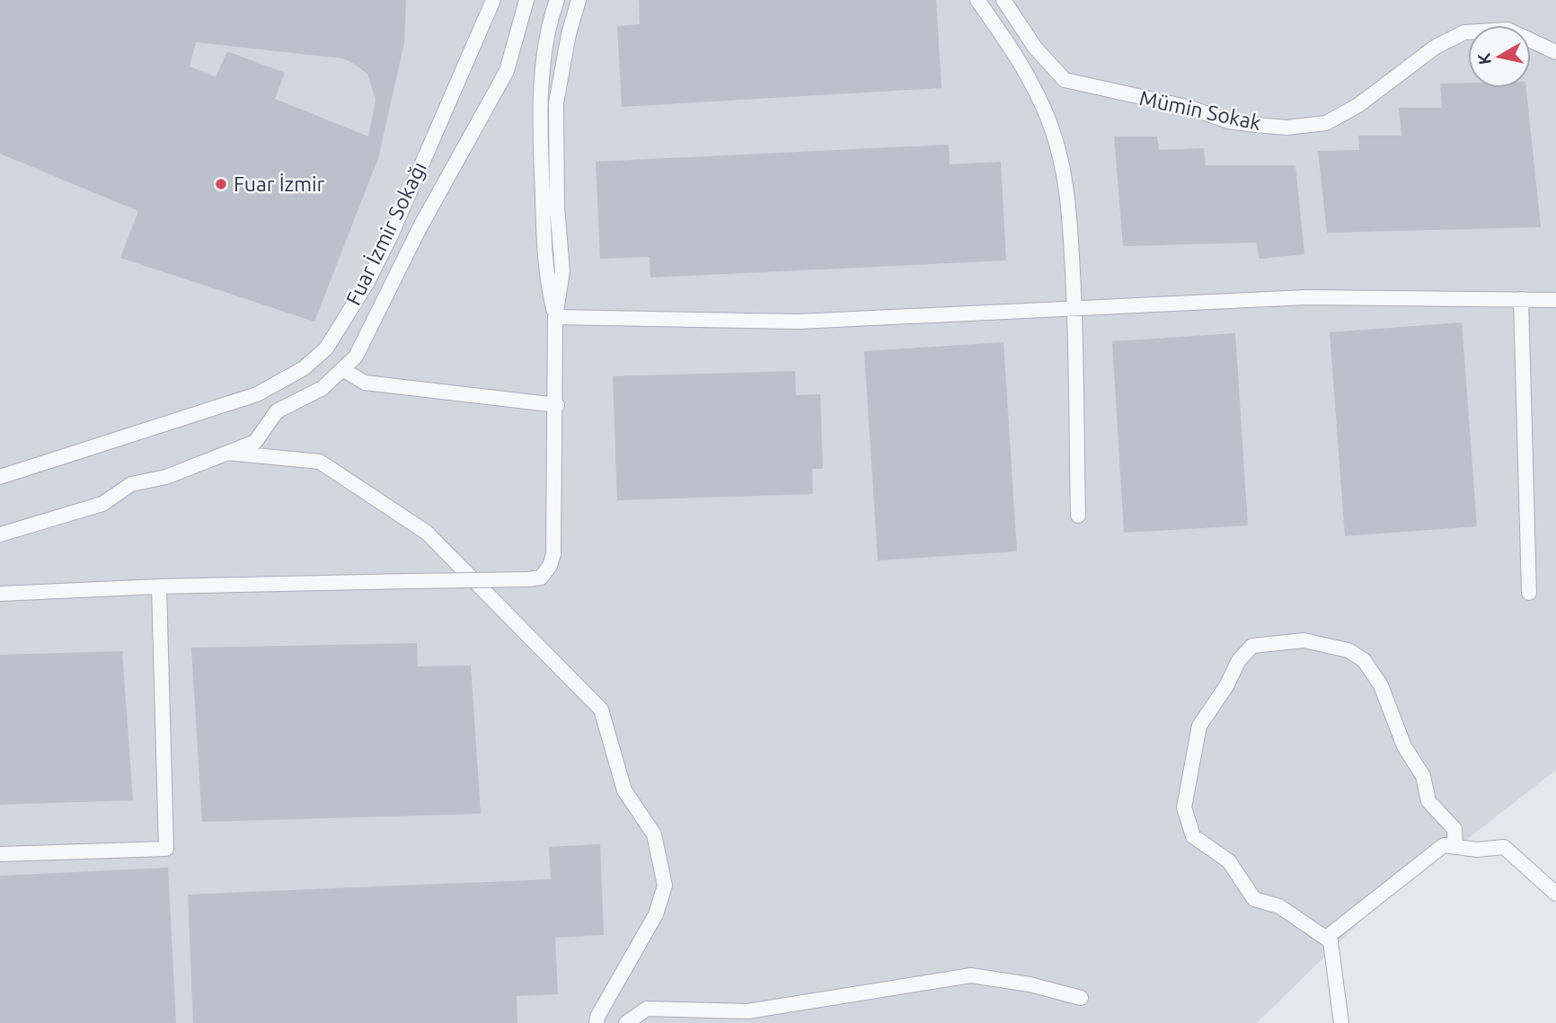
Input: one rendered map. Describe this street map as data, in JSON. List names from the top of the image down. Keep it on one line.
{"streets":{"street":["Mümin Sokak","Fuar İzmir Sokağı"]},"places":["Fuar İzmir"],"north":"left"}
